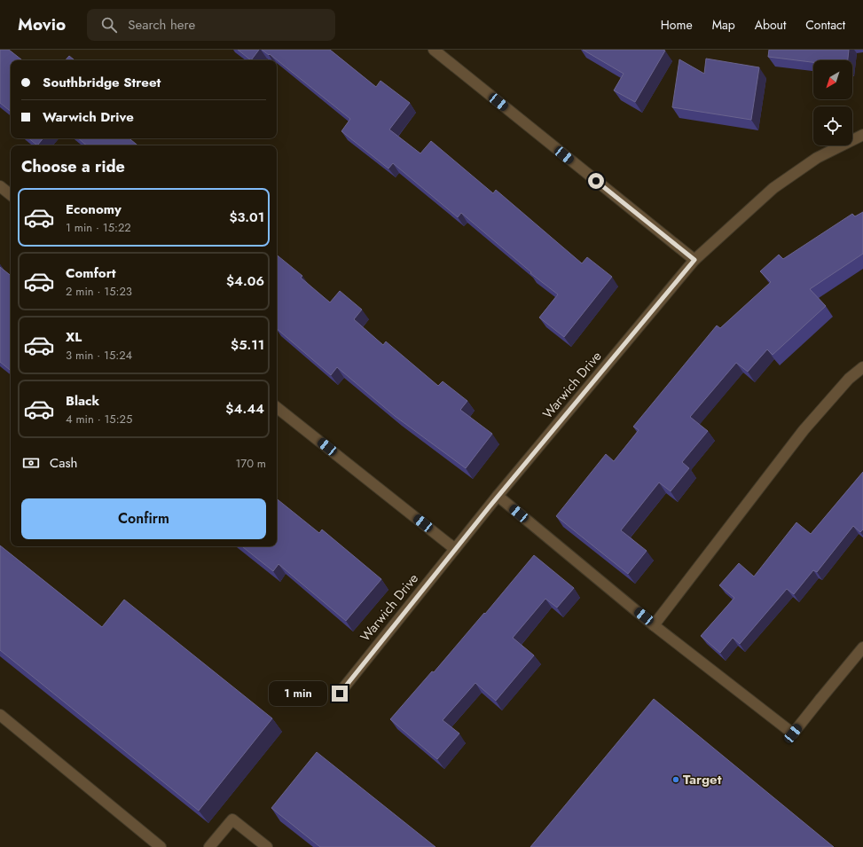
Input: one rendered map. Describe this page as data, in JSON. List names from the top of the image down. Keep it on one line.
{"streets":{"street":["Warwich Drive"]},"places":["Target"],"north":"bottom left","page":{"header":"Movio","search":"Search here","nav":["Home","Map","About","Contact"],"banner":["Southbridge Street","Warwich Drive"],"heading":"Choose a ride","list":[{"name":"Economy","note":"1 min · 15:22","value":"$3.01"},{"name":"Comfort","note":"2 min · 15:23","value":"$4.06"},{"name":"XL","note":"3 min · 15:24","value":"$5.11"},{"name":"Black","note":"4 min · 15:25","value":"$4.44"}],"pay":["Cash","170 m"],"buttons":"Confirm","bubble":"1 min"}}
